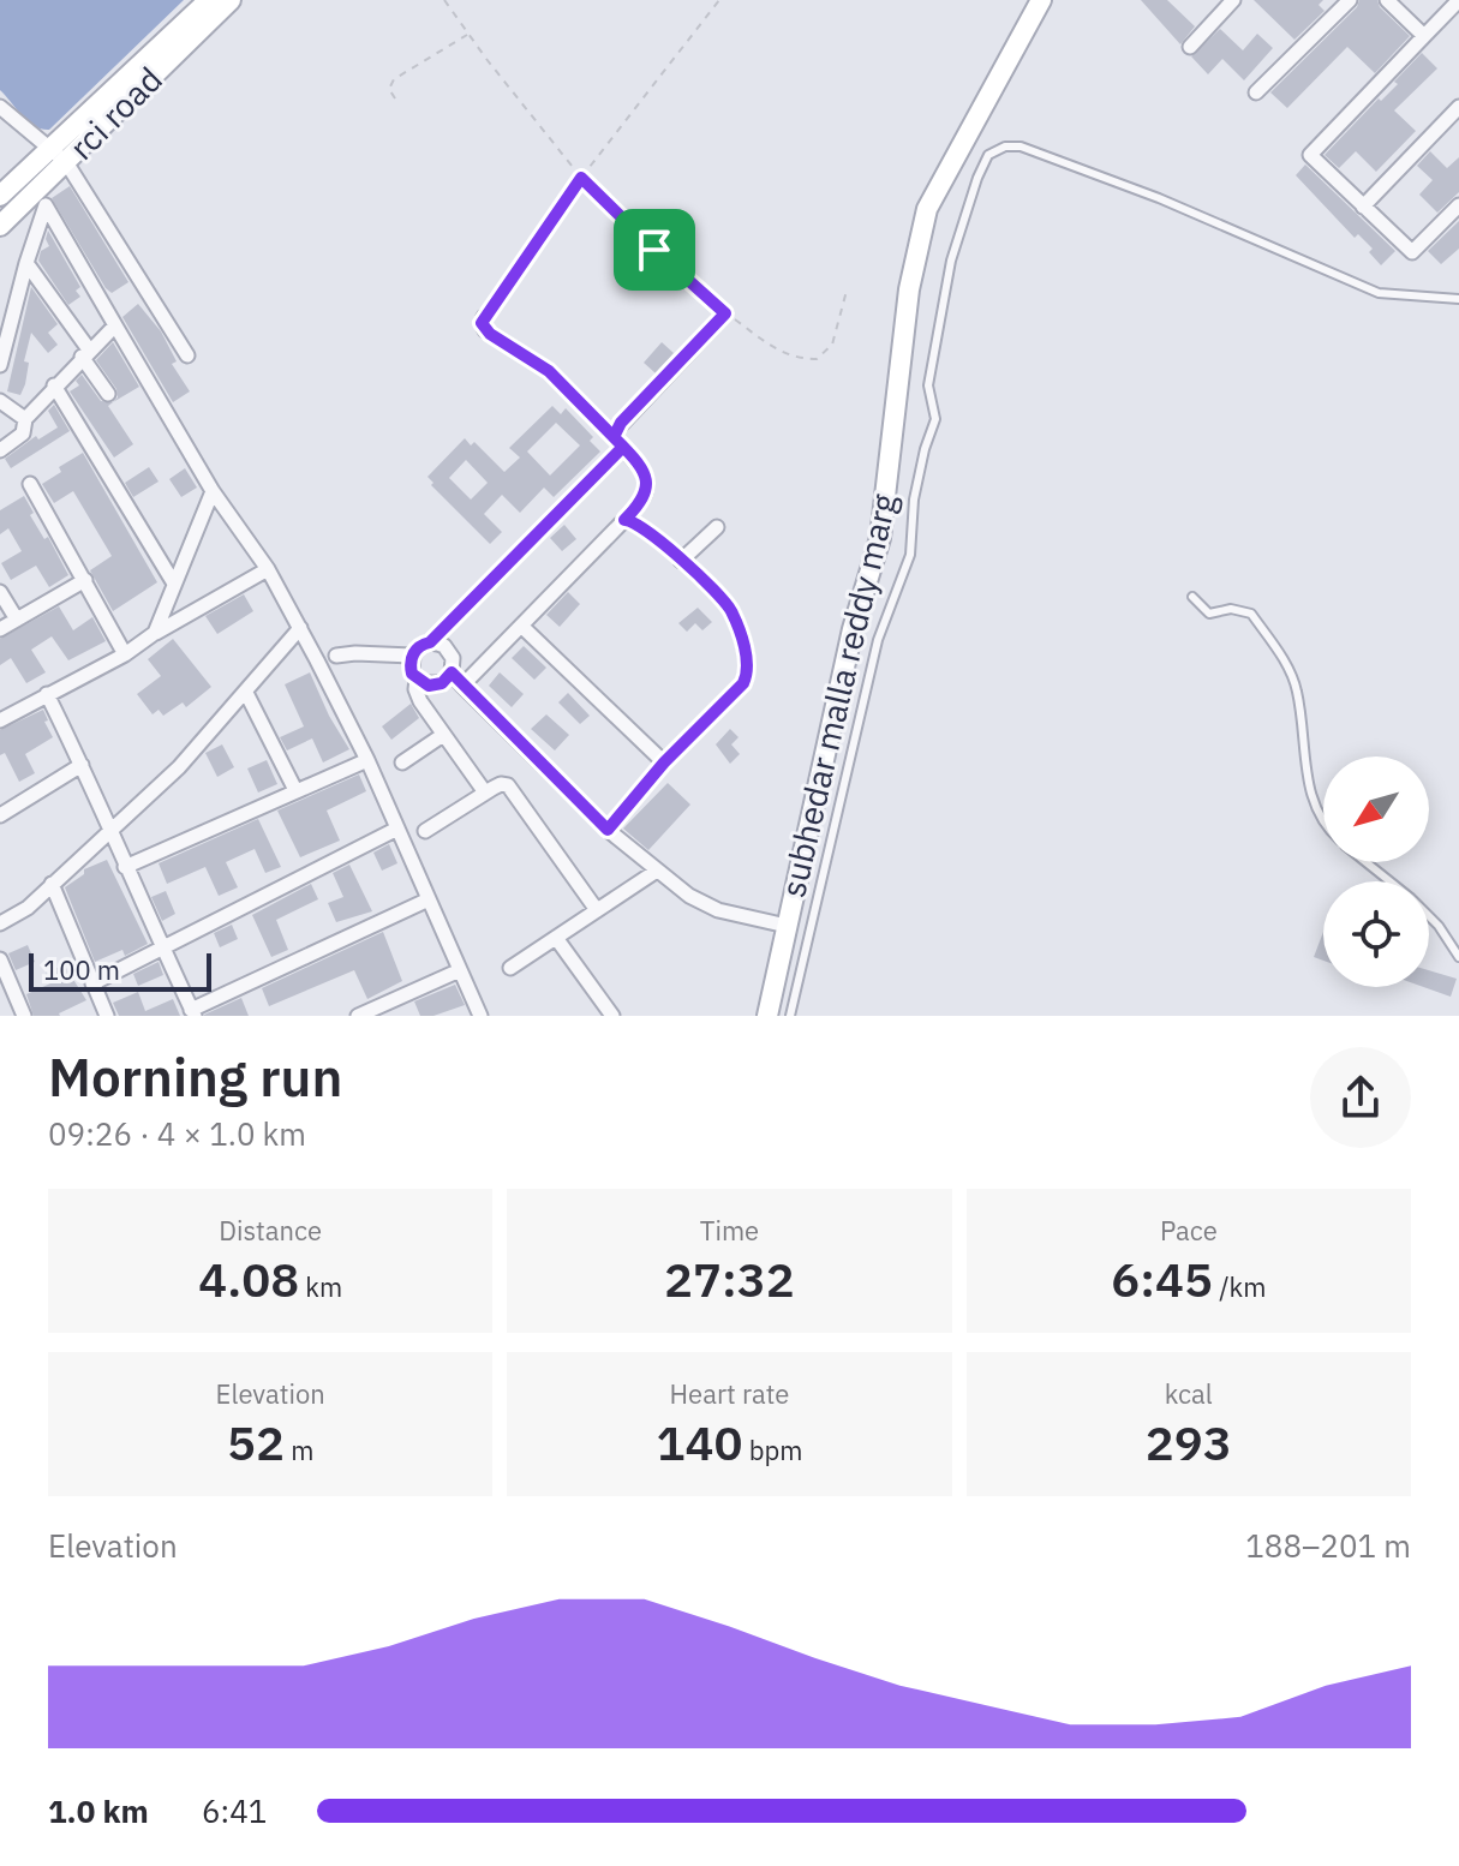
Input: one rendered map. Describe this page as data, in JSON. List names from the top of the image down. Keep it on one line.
{"streets":{"main road":["rci road","subhedar malla reddy marg"]},"scale_bar":"100 m","north":"bottom left","page":{"scale":"100 m","heading":["Morning run","09:26 · 4 × 1.0 km"],"stats":[["Distance","4.08 km"],["Time","27:32"],["Pace","6:45 /km"],["Elevation","52 m"],["Heart rate","140 bpm"],["kcal","293"]],"chart":["Elevation","188–201 m"],"list":[{"name":"1.0 km","note":"6:41"}]}}
